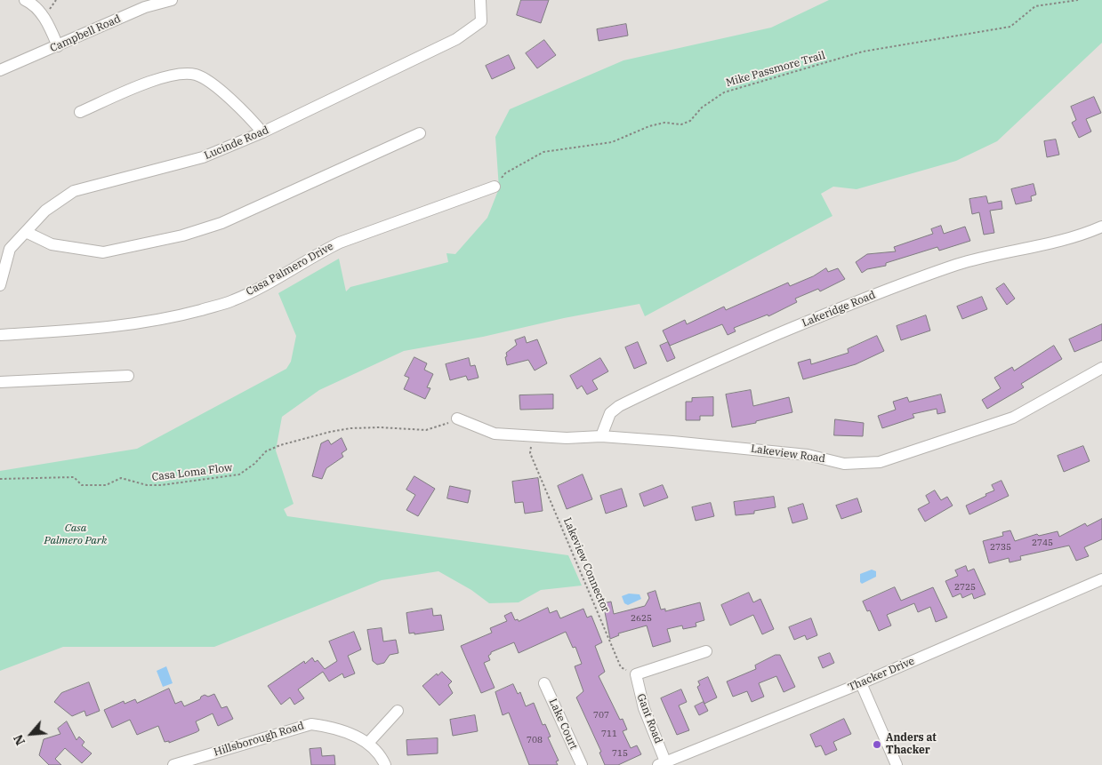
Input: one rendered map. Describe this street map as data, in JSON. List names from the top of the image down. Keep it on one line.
{"streets":{"street":["Campbell Road","Lucinde Road","Casa Palmero Drive","Lakeridge Road","Lakeview Road","Thacker Drive","Gant Road","Lake Court","Hillsborough Road"],"path":["Mike Passmore Trail","Casa Loma Flow","Lakeview Connector"]},"crossings":[["Mike Passmore Trail","Casa Palmero Drive"],["Lakeridge Road","Lakeview Road"],["Lakeview Road","Casa Loma Flow"],["Lakeview Connector","Gant Road"],["Thacker Drive","Gant Road"]],"parks":["Casa Palmero Park"],"places":["Anders at Thacker"],"house_numbers":["2745","2735","2725","2625","707","711","708","715"],"north":"bottom left"}
